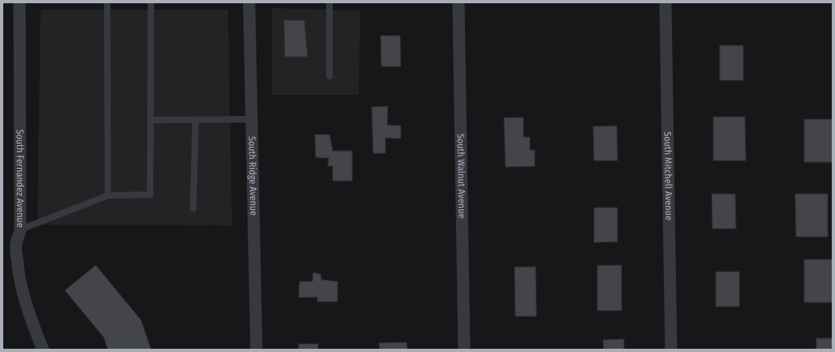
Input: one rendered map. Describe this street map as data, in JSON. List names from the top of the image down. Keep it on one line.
{"streets":{"street":["South Ridge Avenue","South Walnut Avenue","South Mitchell Avenue","South Fernandez Avenue"]}}
